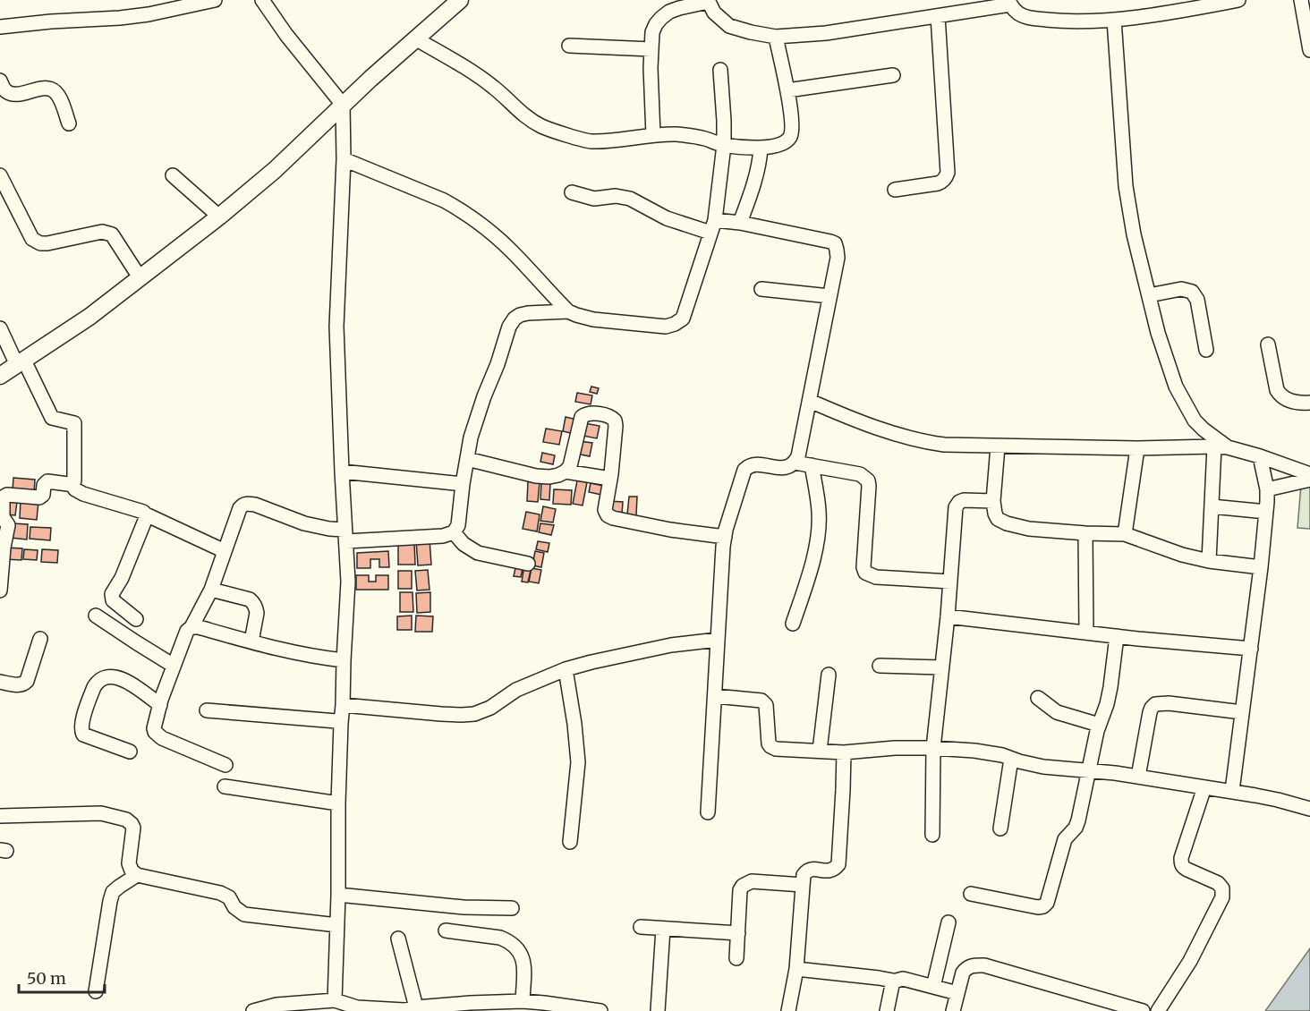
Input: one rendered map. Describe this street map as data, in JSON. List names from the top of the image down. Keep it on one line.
{"scale_bar":"50 m"}
